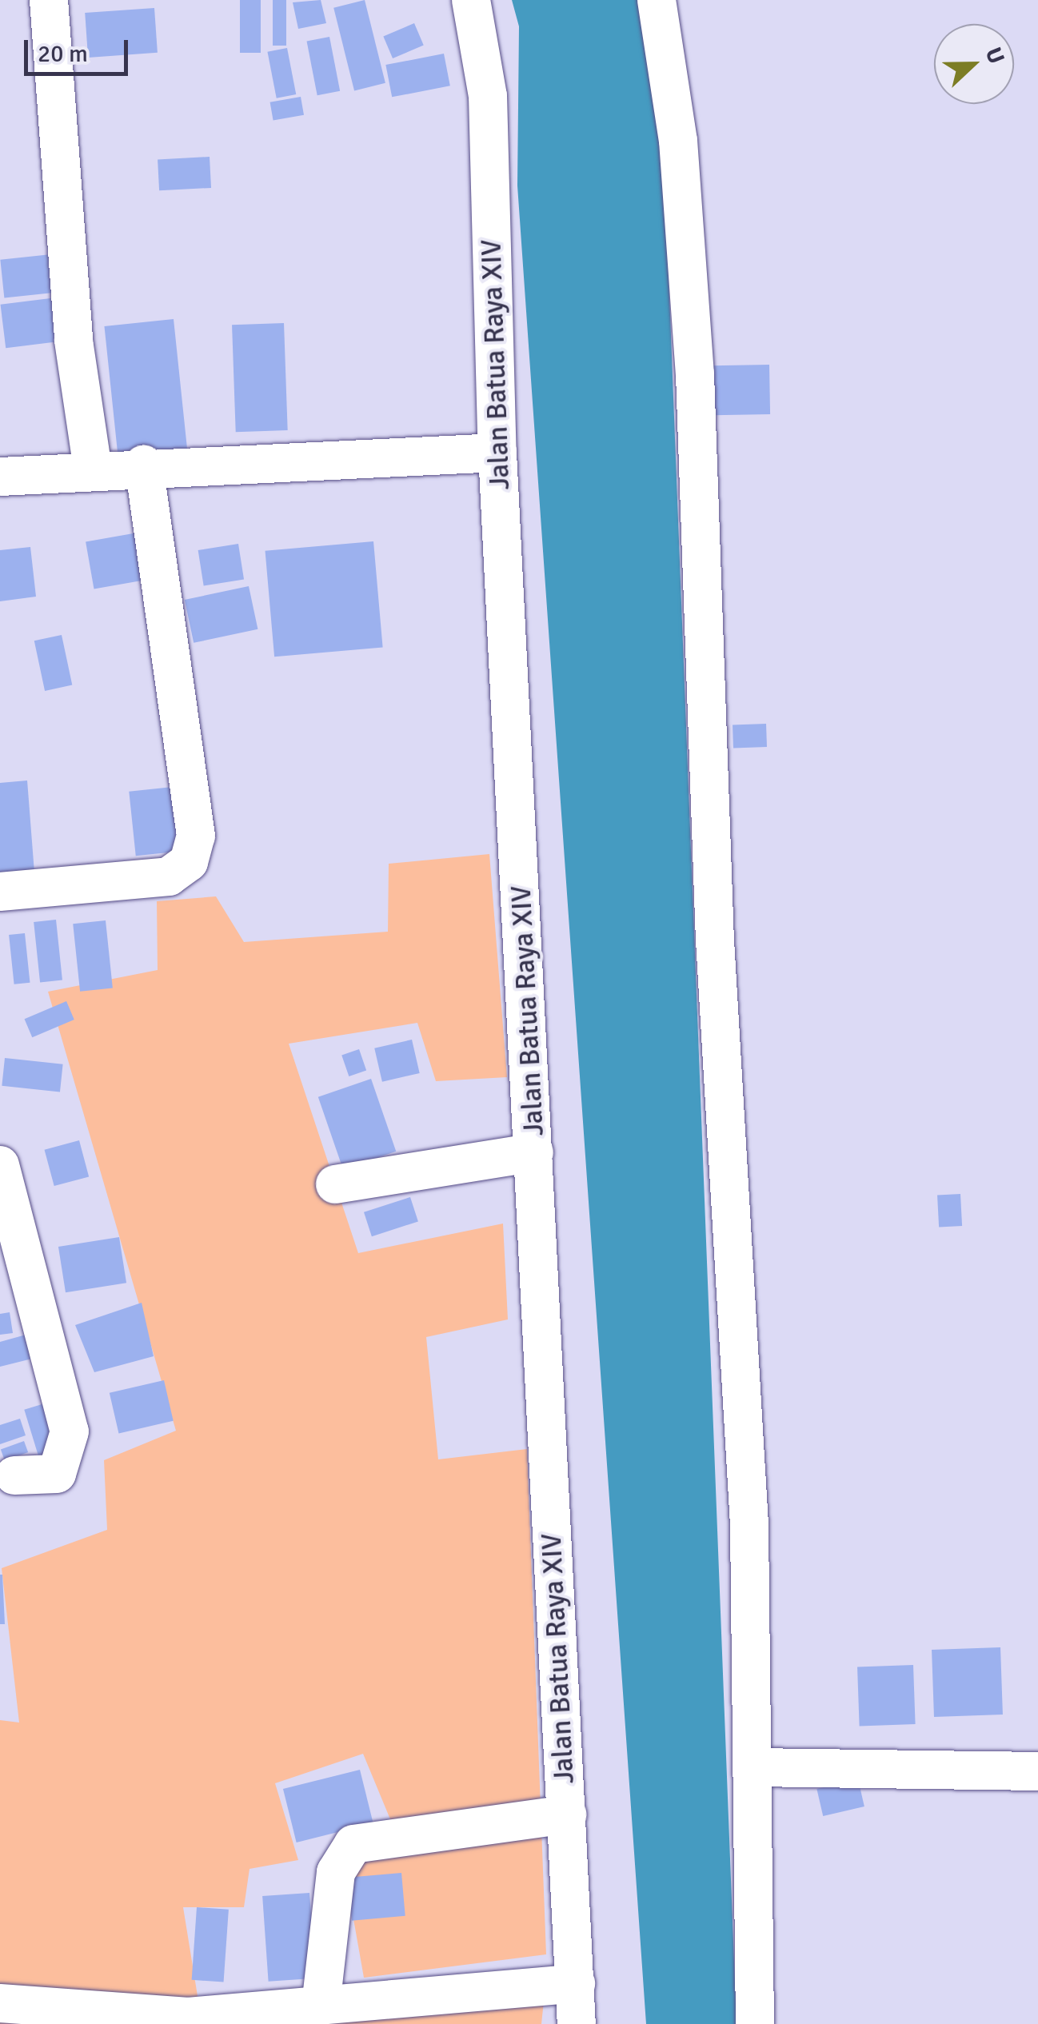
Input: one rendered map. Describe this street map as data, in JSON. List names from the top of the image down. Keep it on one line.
{"streets":{"street":["Jalan Batua Raya XIV"]},"scale_bar":"20 m","north":"right"}
